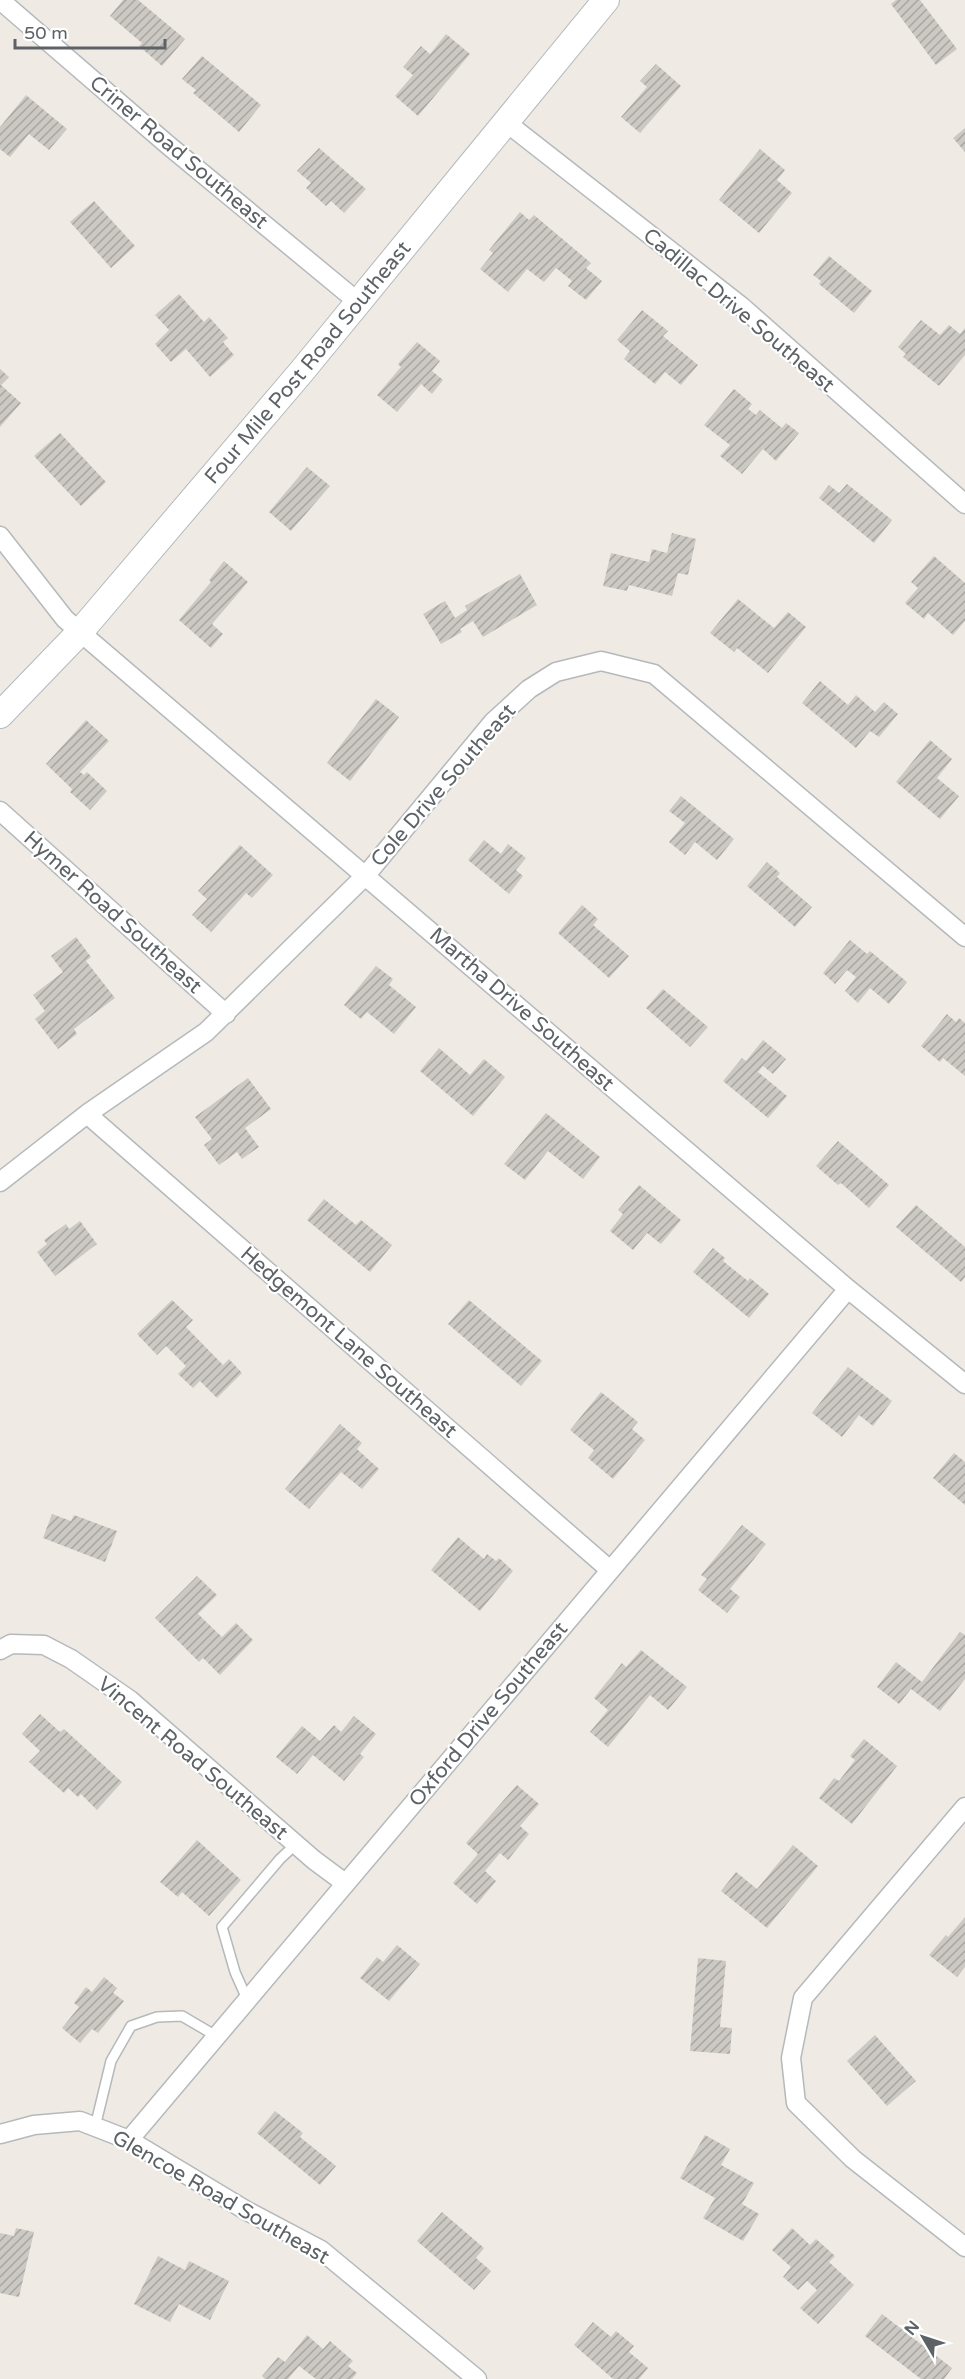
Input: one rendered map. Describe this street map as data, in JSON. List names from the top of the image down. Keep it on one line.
{"streets":{"main road":["Four Mile Post Road Southeast"],"street":["Criner Road Southeast","Cadillac Drive Southeast","Cole Drive Southeast","Hymer Road Southeast","Martha Drive Southeast","Hedgemont Lane Southeast","Oxford Drive Southeast","Vincent Road Southeast","Glencoe Road Southeast"]},"crossings":[["Criner Road Southeast","Four Mile Post Road Southeast"],["Cadillac Drive Southeast","Four Mile Post Road Southeast"],["Four Mile Post Road Southeast","Martha Drive Southeast"],["Cole Drive Southeast","Hymer Road Southeast"],["Cole Drive Southeast","Martha Drive Southeast"],["Cole Drive Southeast","Hedgemont Lane Southeast"],["Martha Drive Southeast","Oxford Drive Southeast"],["Hedgemont Lane Southeast","Oxford Drive Southeast"],["Oxford Drive Southeast","Vincent Road Southeast"],["Oxford Drive Southeast","Glencoe Road Southeast"]],"scale_bar":"50 m","north":"top left"}
